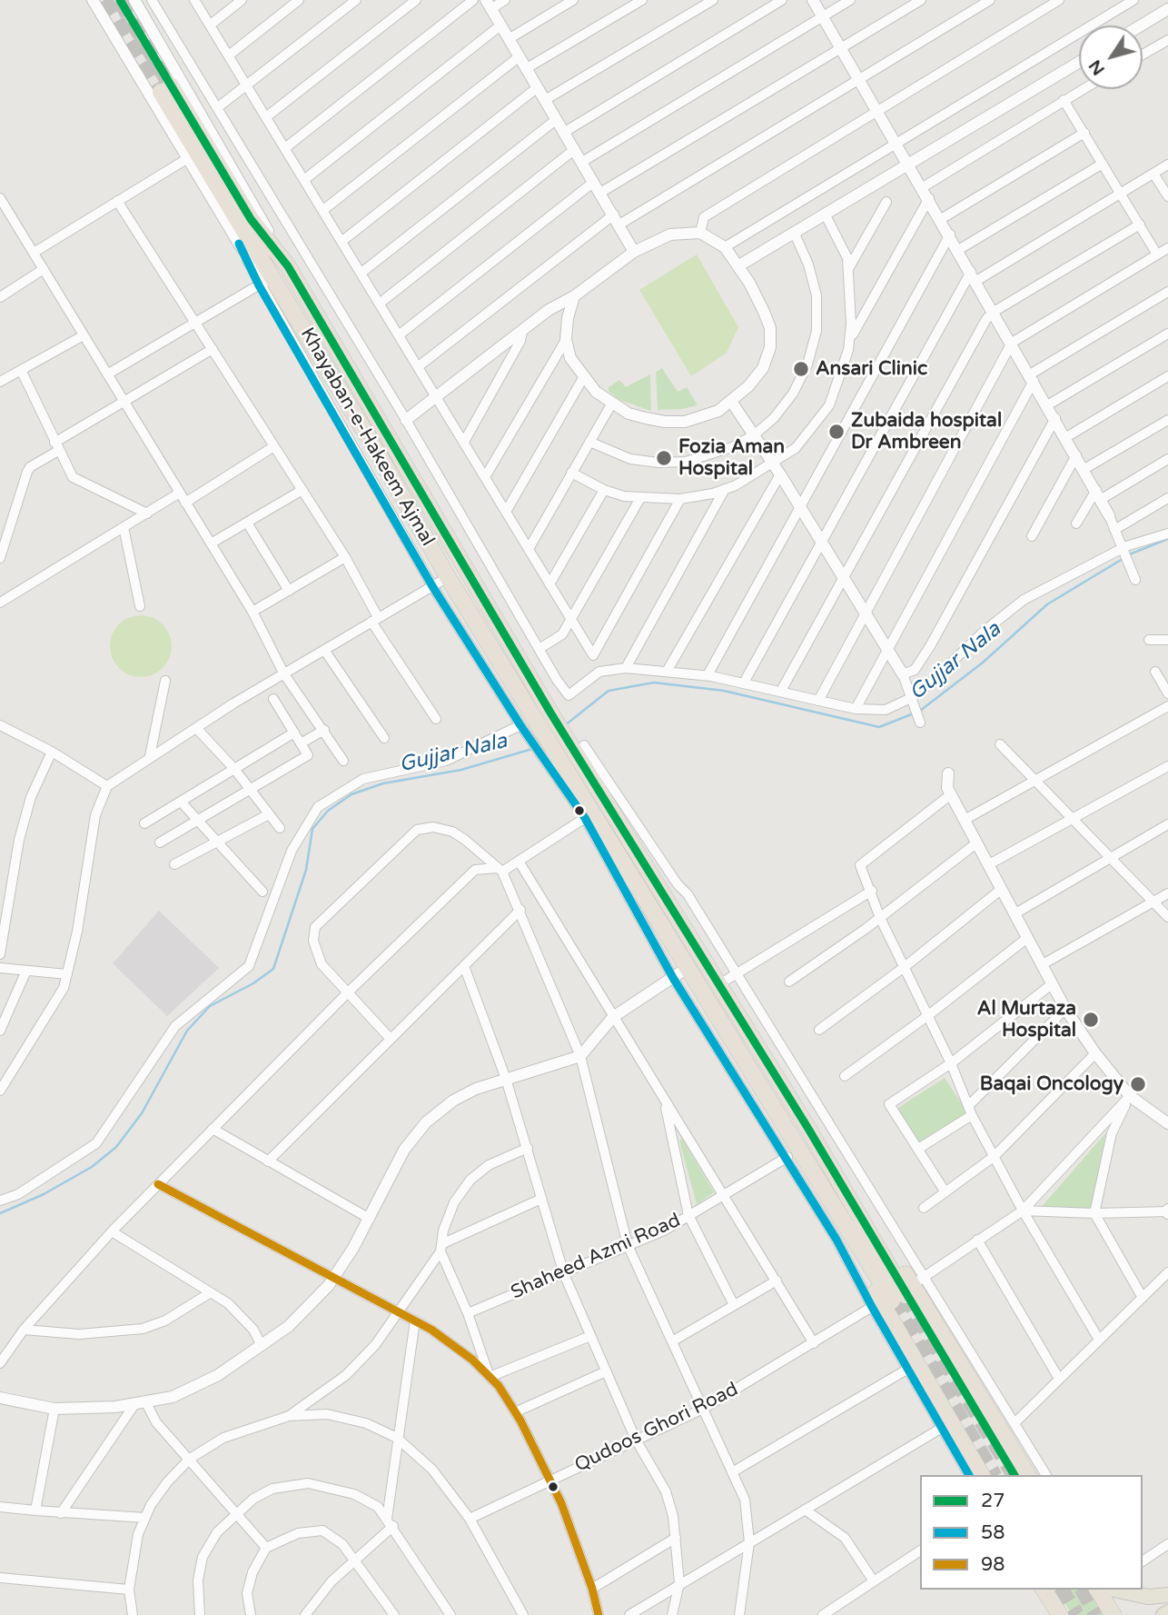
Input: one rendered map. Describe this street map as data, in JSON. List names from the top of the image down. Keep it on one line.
{"streets":{"highway":["Khayaban-e-Hakeem Ajmal"],"street":["Shaheed Azmi Road","Qudoos Ghori Road"]},"water":["Gujjar Nala"],"places":["Ansari Clinic","Zubaida hospital Dr Ambreen","Fozia Aman Hospital","Al Murtaza Hospital","Baqai Oncology"],"lines":["transit line 27","transit line 58","transit line 98"],"legend":["27","58","98"],"north":"bottom left"}
